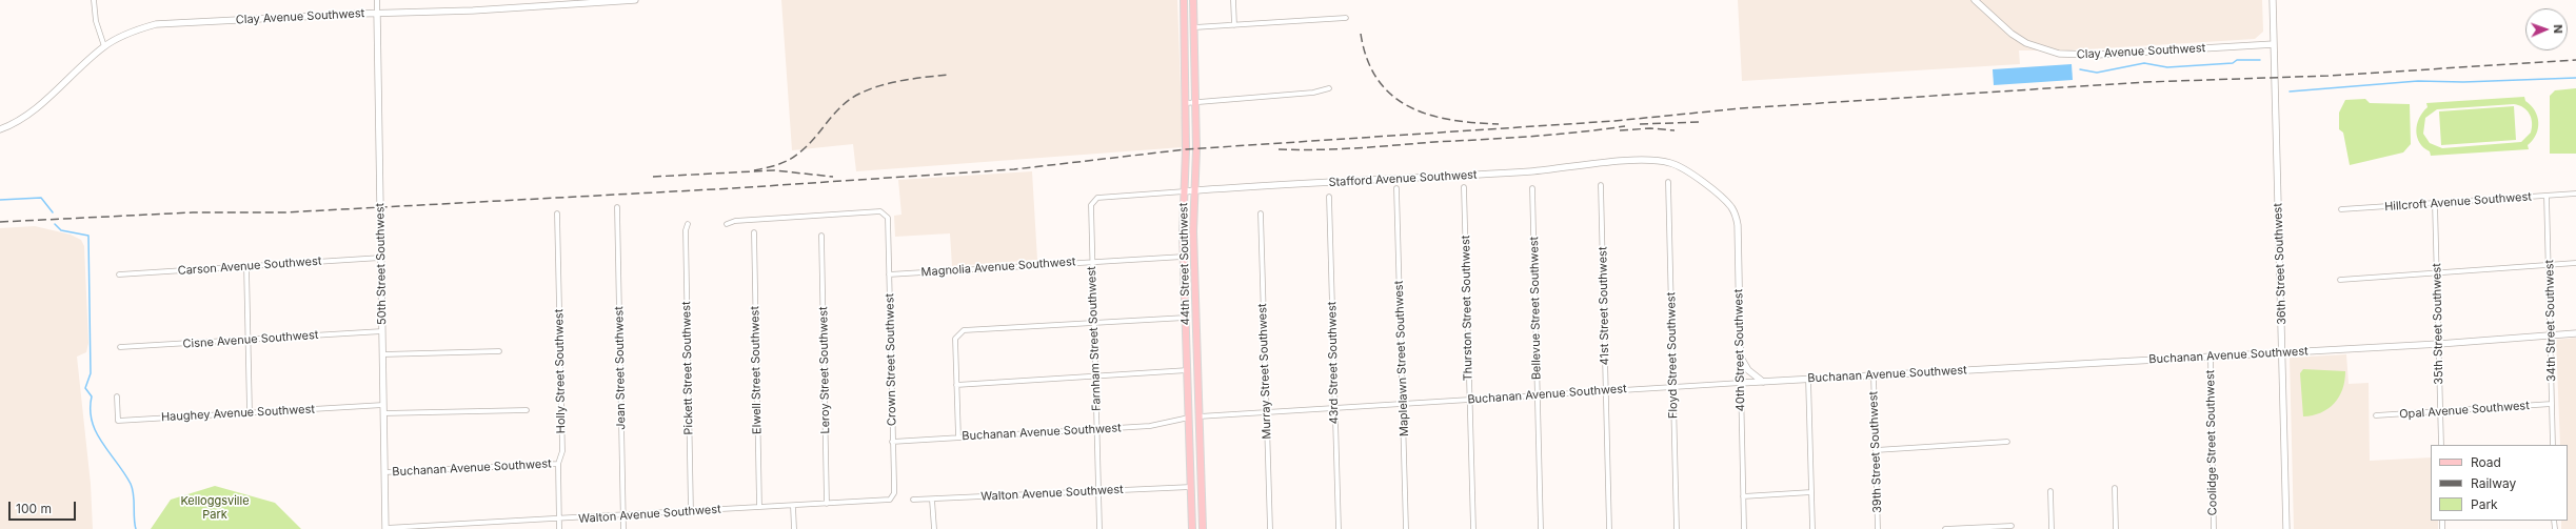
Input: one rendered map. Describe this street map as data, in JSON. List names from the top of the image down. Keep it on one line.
{"streets":{"main road":["44th Street Southwest"],"street":["Clay Avenue Southwest","Stafford Avenue Southwest","Hillcroft Avenue Southwest","50th Street Southwest","36th Street Southwest","Carson Avenue Southwest","Magnolia Avenue Southwest","41st Street Southwest","Thurston Street Southwest","Bellevue Street Southwest","34th Street Southwest","35th Street Southwest","Farnham Street Southwest","Cisne Avenue Southwest","40th Street Southwest","Floyd Street Southwest","Buchanan Avenue Southwest","Maplelawn Street Southwest","Crown Street Southwest","43rd Street Southwest","Jean Street Southwest","Pickett Street Southwest","Elwell Street Southwest","Leroy Street Southwest","Holly Street Southwest","Murray Street Southwest","Opal Avenue Southwest","Haughey Avenue Southwest","Coolidge Street Southwest","39th Street Southwest","Walton Avenue Southwest"]},"crossings":[["Clay Avenue Southwest","50th Street Southwest"],["Clay Avenue Southwest","36th Street Southwest"],["Stafford Avenue Southwest","44th Street Southwest"],["Stafford Avenue Southwest","Farnham Street Southwest"],["Stafford Avenue Southwest","40th Street Southwest"],["Hillcroft Avenue Southwest","34th Street Southwest"],["Hillcroft Avenue Southwest","35th Street Southwest"],["50th Street Southwest","Carson Avenue Southwest"],["50th Street Southwest","Cisne Avenue Southwest"],["50th Street Southwest","Buchanan Avenue Southwest"],["50th Street Southwest","Haughey Avenue Southwest"],["50th Street Southwest","Walton Avenue Southwest"],["44th Street Southwest","Magnolia Avenue Southwest"],["44th Street Southwest","Buchanan Avenue Southwest"],["44th Street Southwest","Walton Avenue Southwest"],["36th Street Southwest","Buchanan Avenue Southwest"],["Magnolia Avenue Southwest","Farnham Street Southwest"],["Magnolia Avenue Southwest","Crown Street Southwest"],["41st Street Southwest","Buchanan Avenue Southwest"],["Thurston Street Southwest","Buchanan Avenue Southwest"],["Bellevue Street Southwest","Buchanan Avenue Southwest"],["34th Street Southwest","Buchanan Avenue Southwest"],["34th Street Southwest","Opal Avenue Southwest"],["35th Street Southwest","Buchanan Avenue Southwest"],["35th Street Southwest","Opal Avenue Southwest"],["Farnham Street Southwest","Buchanan Avenue Southwest"],["Farnham Street Southwest","Walton Avenue Southwest"],["40th Street Southwest","Buchanan Avenue Southwest"],["Floyd Street Southwest","Buchanan Avenue Southwest"],["Buchanan Avenue Southwest","Maplelawn Street Southwest"],["Buchanan Avenue Southwest","Crown Street Southwest"],["Buchanan Avenue Southwest","43rd Street Southwest"],["Buchanan Avenue Southwest","Holly Street Southwest"],["Buchanan Avenue Southwest","Murray Street Southwest"],["Buchanan Avenue Southwest","Coolidge Street Southwest"],["Buchanan Avenue Southwest","39th Street Southwest"],["Crown Street Southwest","Walton Avenue Southwest"],["Jean Street Southwest","Walton Avenue Southwest"],["Pickett Street Southwest","Walton Avenue Southwest"],["Elwell Street Southwest","Walton Avenue Southwest"],["Leroy Street Southwest","Walton Avenue Southwest"],["Holly Street Southwest","Walton Avenue Southwest"]],"parks":["Kelloggsville Park"],"legend":["Road","Railway","Park"],"scale_bar":"100 m","north":"right"}
